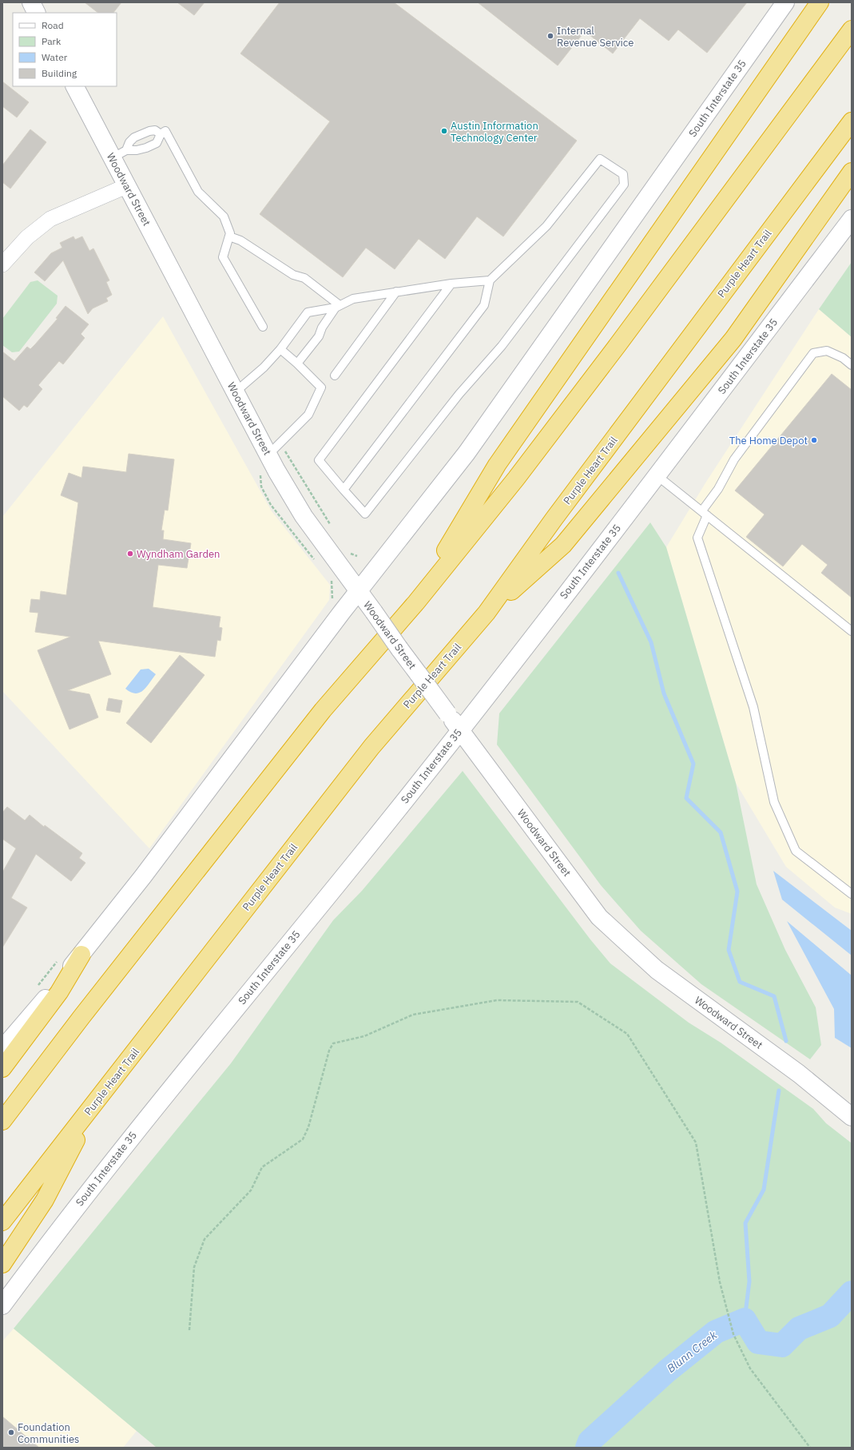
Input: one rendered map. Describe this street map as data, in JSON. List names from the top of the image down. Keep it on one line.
{"streets":{"highway":["Purple Heart Trail"],"main road":["South Interstate 35","Woodward Street"]},"crossings":[["South Interstate 35","Woodward Street"]],"water":["Blunn Creek"],"places":["Internal Revenue Service","Austin Information Technology Center","The Home Depot","Wyndham Garden","Foundation Communities"],"legend":["Road","Park","Water","Building"]}
